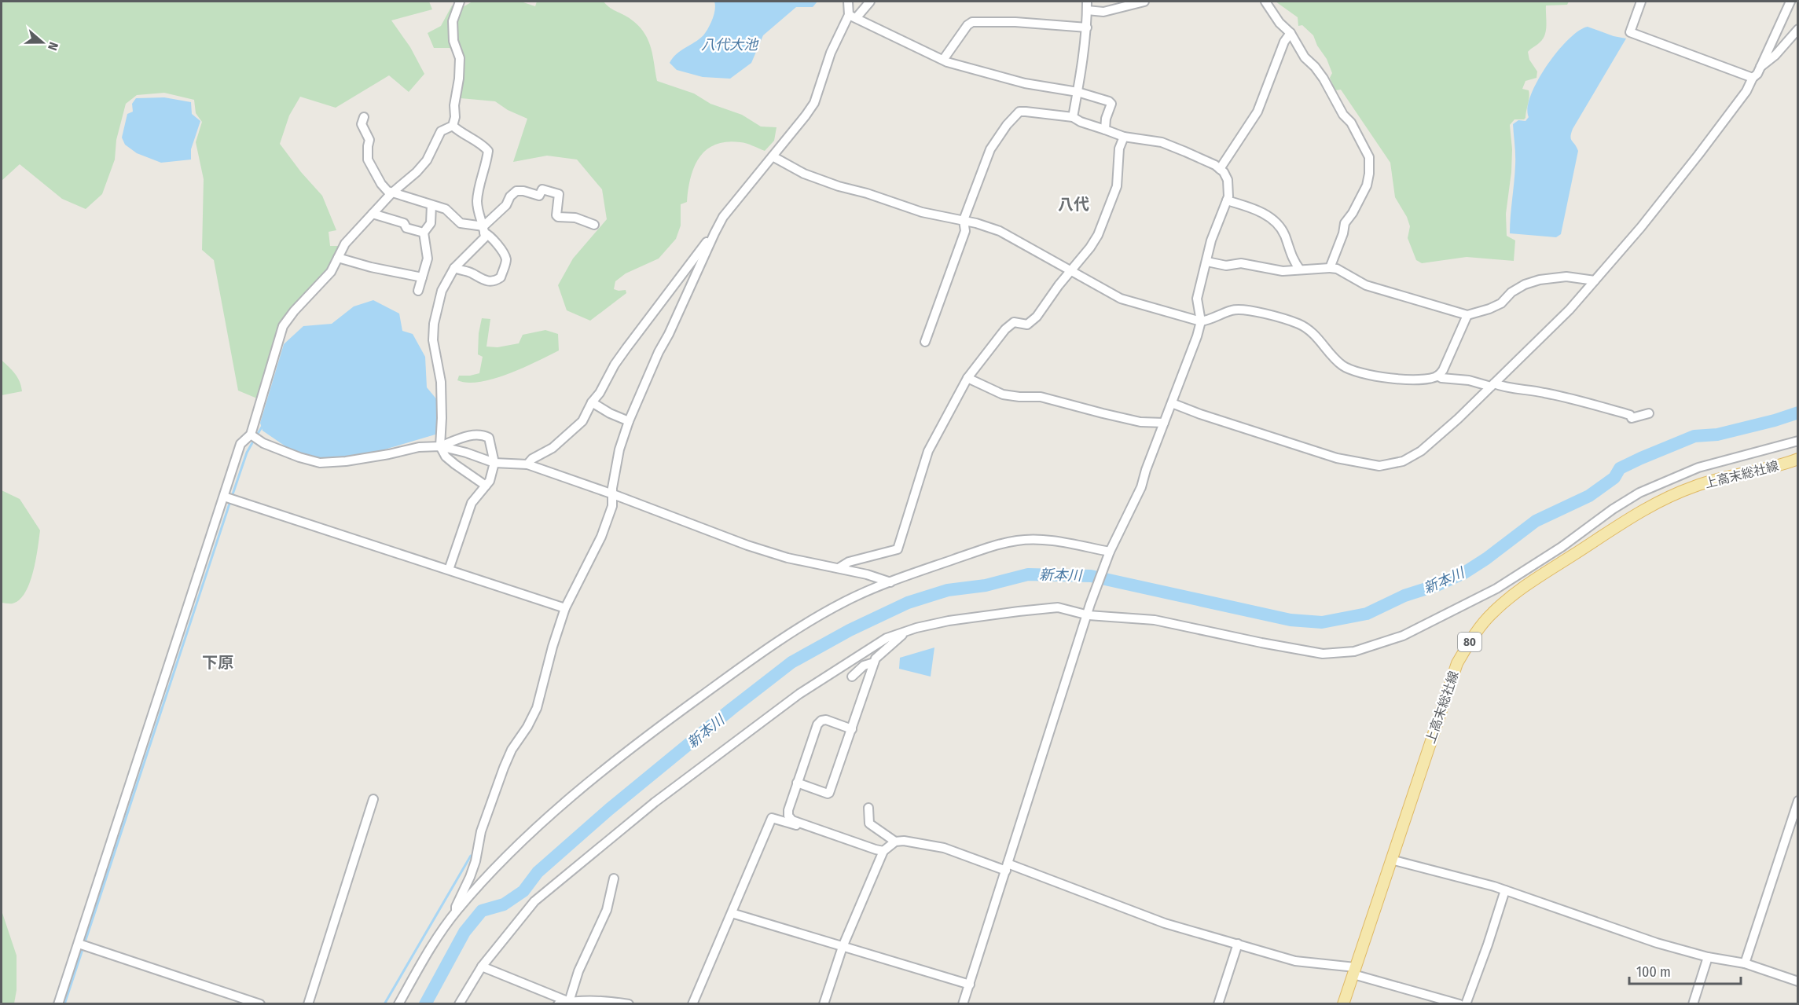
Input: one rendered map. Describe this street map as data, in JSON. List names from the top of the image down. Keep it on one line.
{"streets":{"main road":["上高末総社線","80"]},"districts":["八代","下原"],"water":["八代大池","新本川"],"scale_bar":"100 m","north":"right"}
